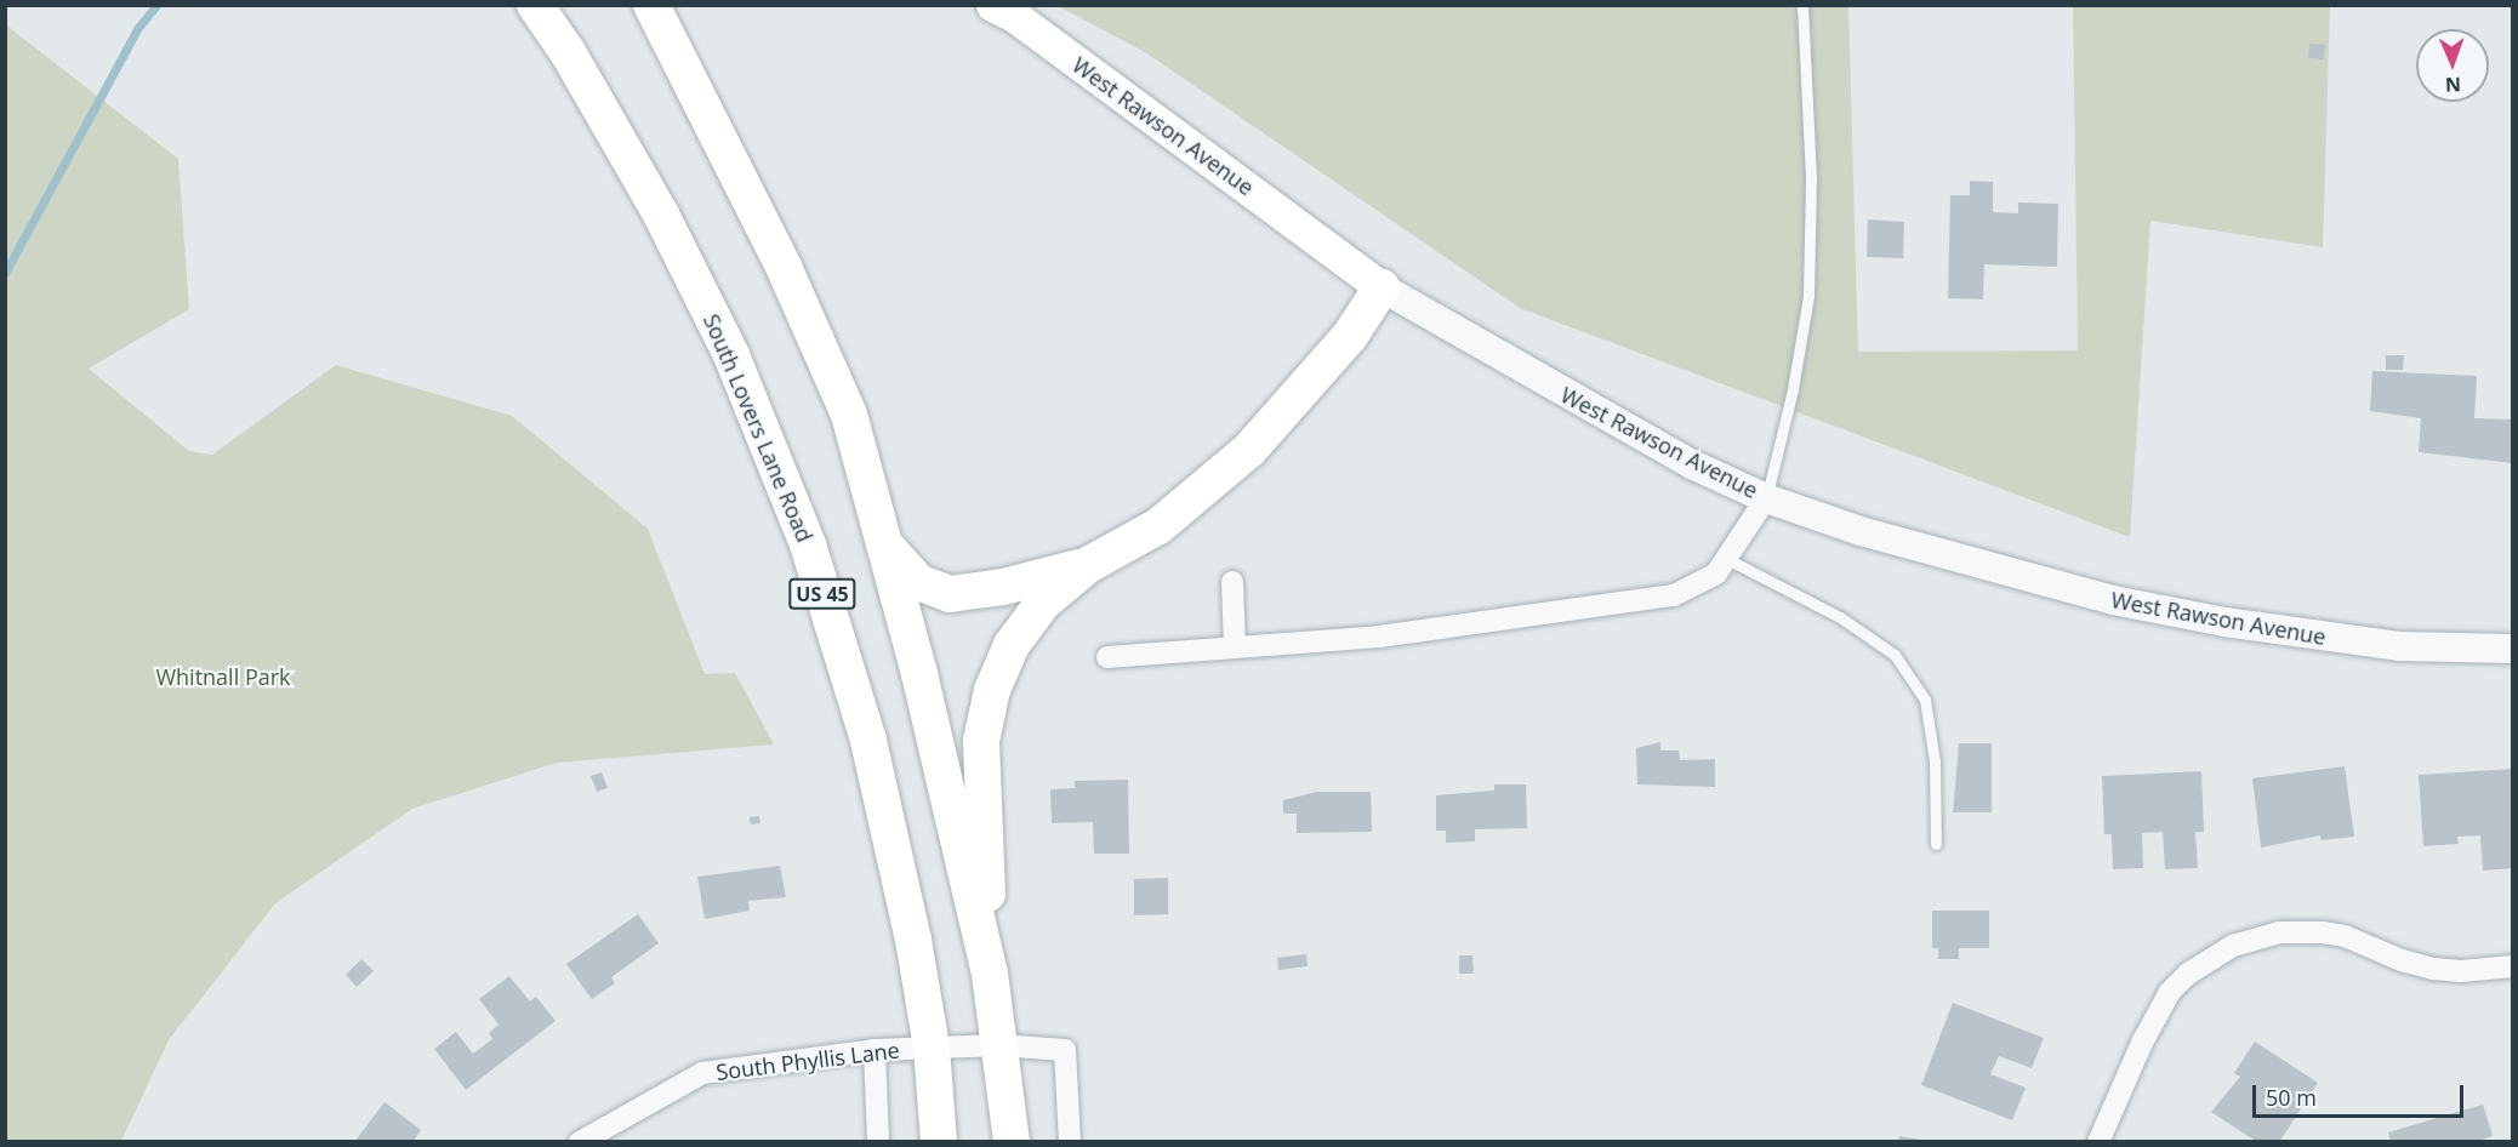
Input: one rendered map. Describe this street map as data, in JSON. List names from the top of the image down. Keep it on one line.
{"streets":{"main road":["West Rawson Avenue","South Lovers Lane Road","US 45"],"street":["South Phyllis Lane"]},"crossings":[["South Lovers Lane Road","South Phyllis Lane"]],"parks":["Whitnall Park"],"scale_bar":"50 m","north":"bottom"}
